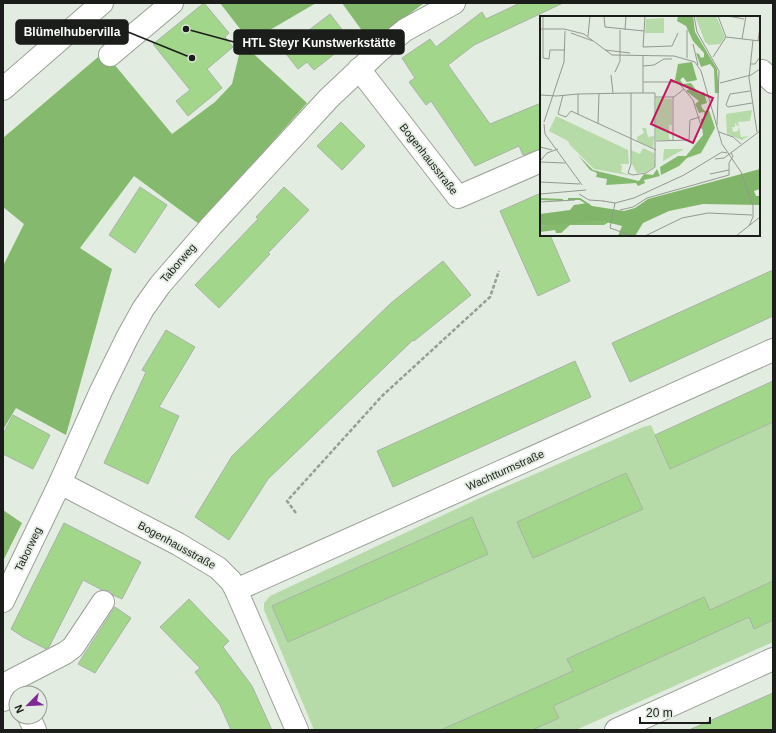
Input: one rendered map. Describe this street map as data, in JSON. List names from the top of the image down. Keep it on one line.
{"streets":{"street":["Bogenhausstraße","Taborweg","Wachtturmstraße"]},"crossings":[["Bogenhausstraße","Taborweg"],["Bogenhausstraße","Wachtturmstraße"]],"places":["HTL Steyr Kunstwerkstätte","Blümelhubervilla"],"scale_bar":"20 m","north":"bottom left"}
